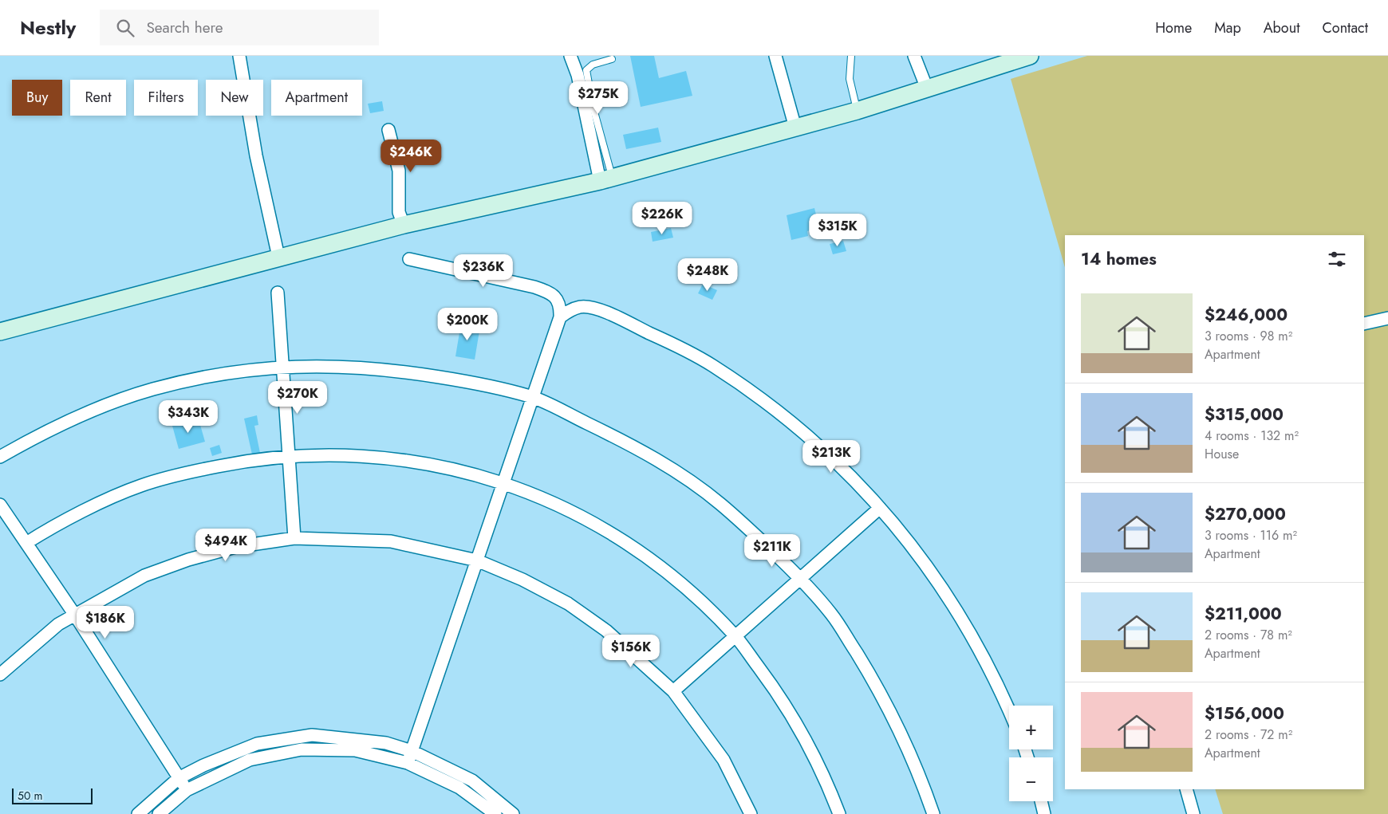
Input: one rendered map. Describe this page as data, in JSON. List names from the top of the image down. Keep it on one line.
{"scale_bar":"50 m","page":{"header":"Nestly","search":"Search here","nav":["Home","Map","About","Contact"],"chip":["Buy","Rent","Filters","New","Apartment"],"price":["$275K","$246K","$226K","$315K","$236K","$248K","$200K","$270K","$343K","$213K","$494K","$211K","$186K","$156K"],"heading":"14 homes","list":[{"name":"$246,000","note":"3 rooms · 98 m² · Apartment"},{"name":"$315,000","note":"4 rooms · 132 m² · House"},{"name":"$270,000","note":"3 rooms · 116 m² · Apartment"},{"name":"$211,000","note":"2 rooms · 78 m² · Apartment"},{"name":"$156,000","note":"2 rooms · 72 m² · Apartment"}],"map_buttons":["+","−"],"scale":"50 m"}}
